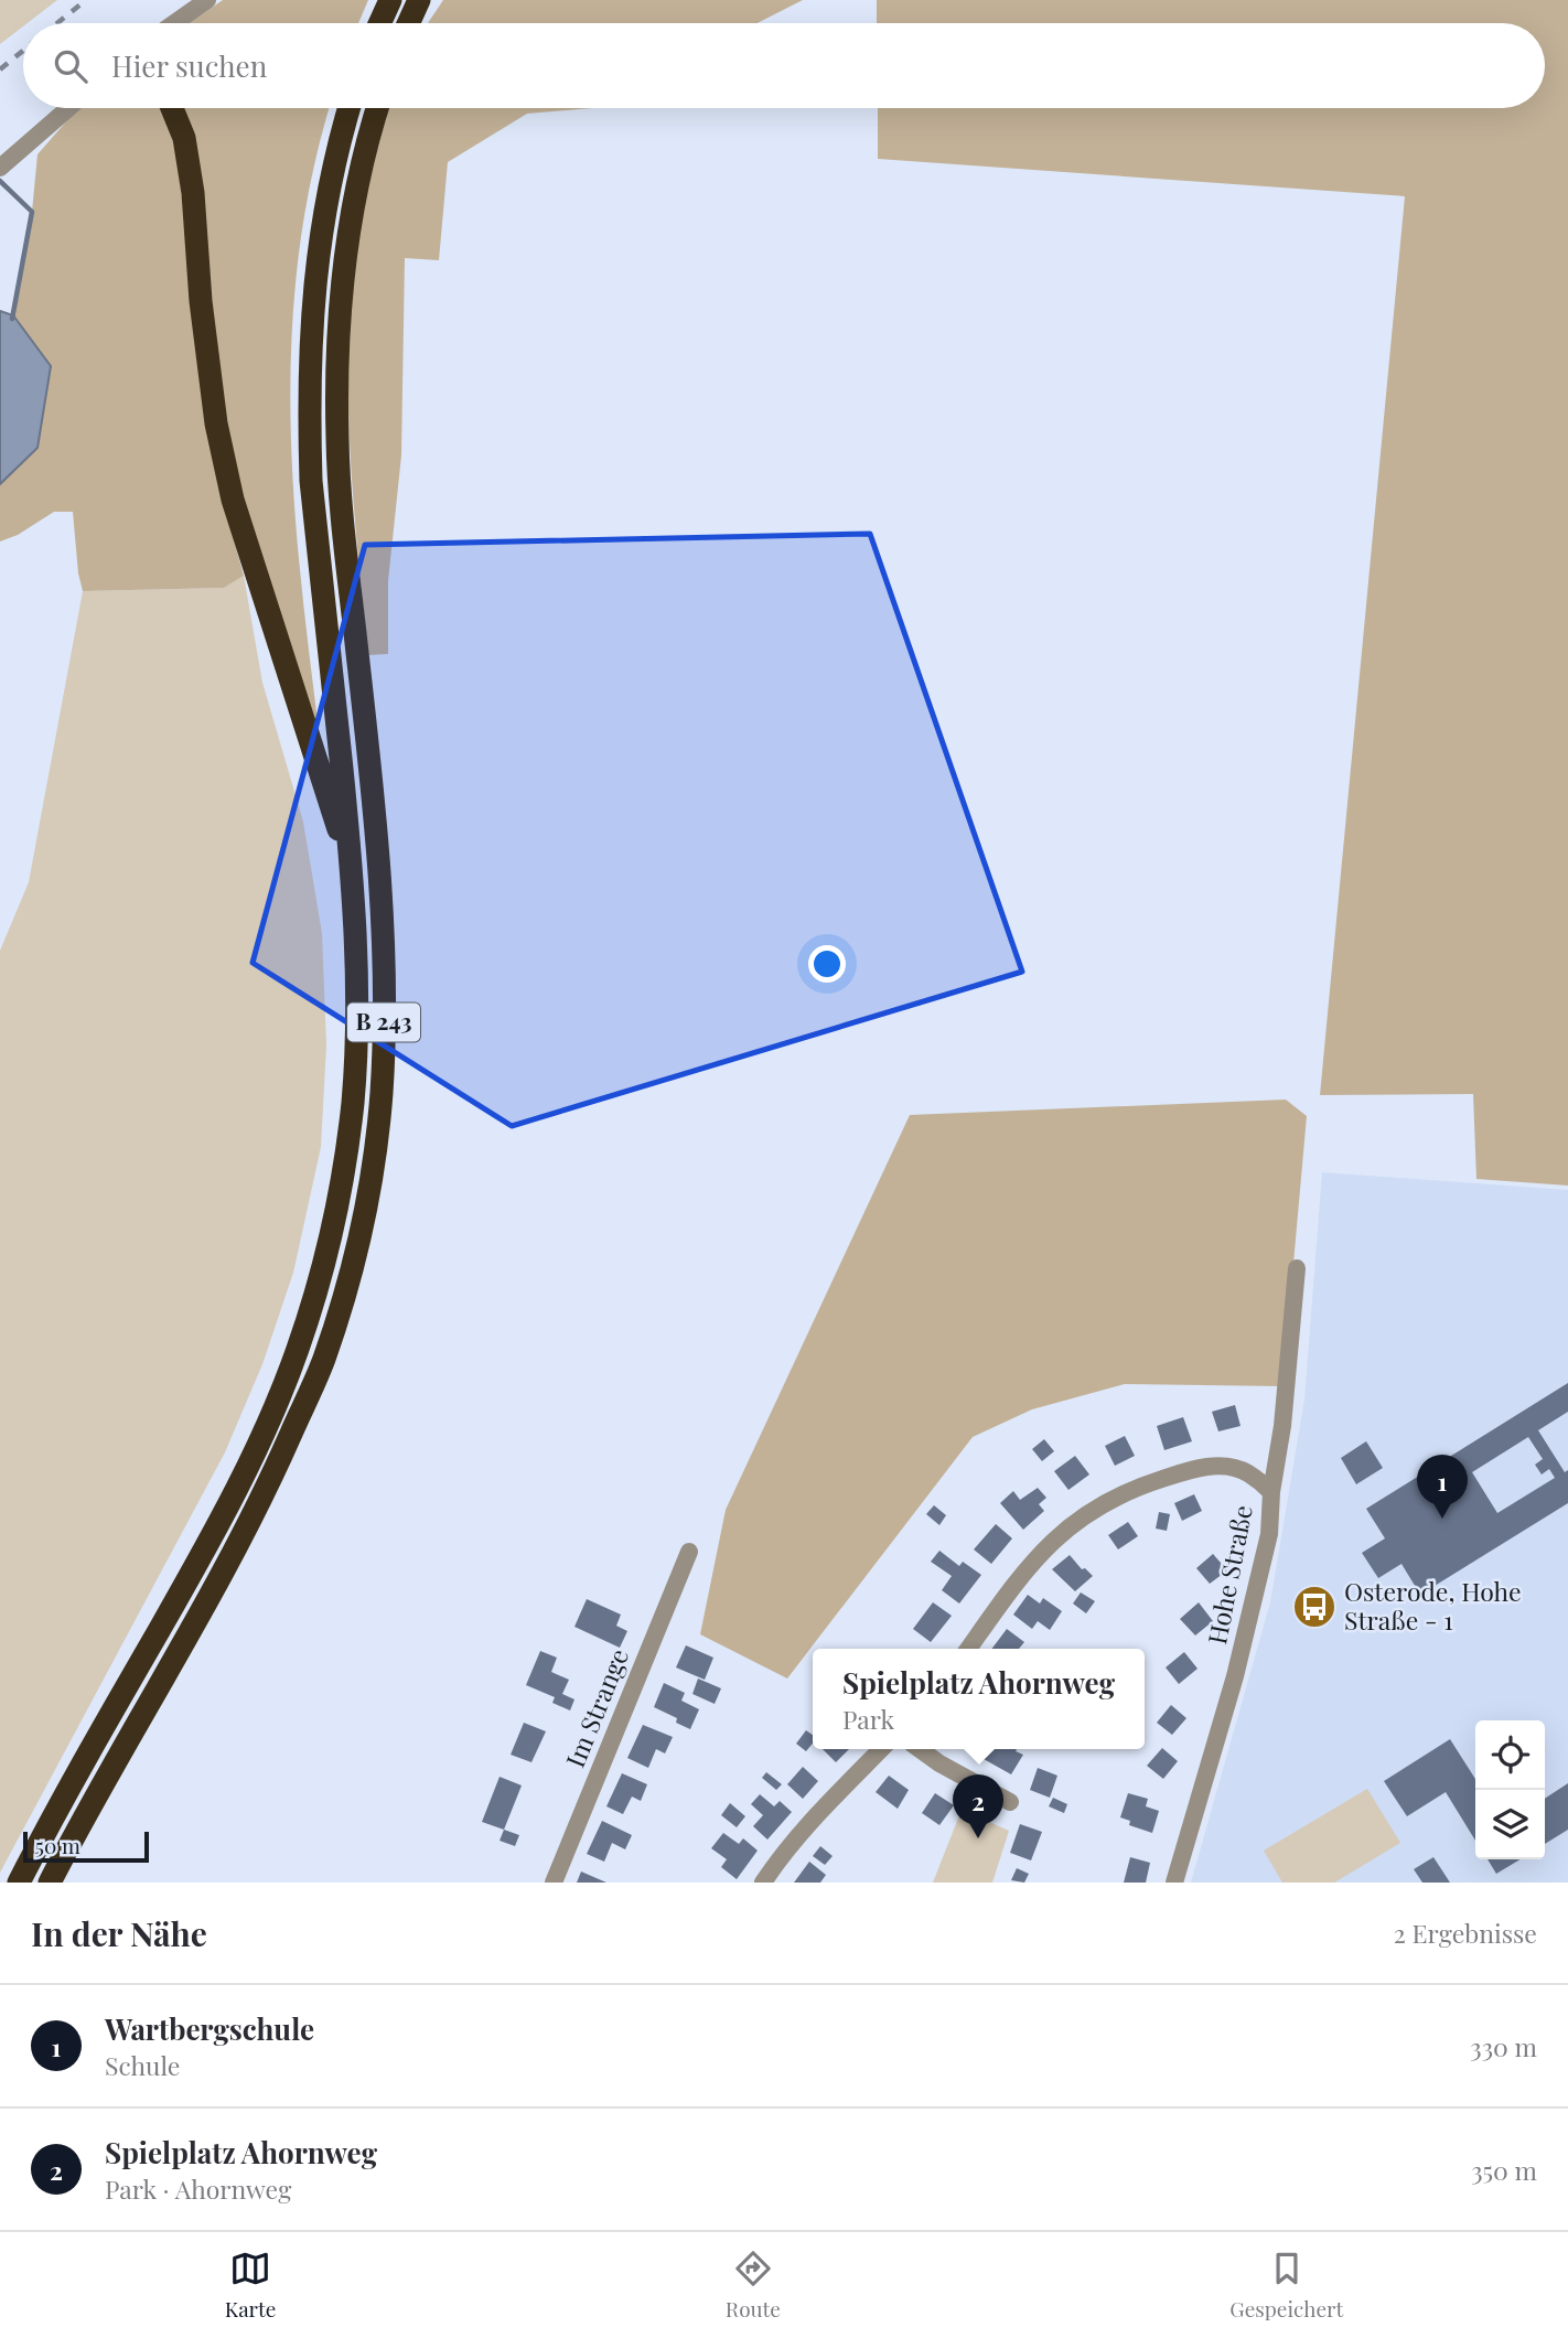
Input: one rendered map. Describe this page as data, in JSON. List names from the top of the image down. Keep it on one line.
{"streets":{"highway":["B 243"],"street":["Hohe Straße","Im Strange"]},"places":{"bus stop":["Osterode, Hohe Straße - 1"]},"scale_bar":"50 m","page":{"search":"Hier suchen","pins":["1","2"],"popup":["Spielplatz Ahornweg","Park"],"scale":"50 m","heading":["In der Nähe","2 Ergebnisse"],"list":[{"mark":"1","name":"Wartbergschule","note":"Schule","value":"330 m"},{"mark":"2","name":"Spielplatz Ahornweg","note":"Park · Ahornweg","value":"350 m"}],"nav":["Karte","Route","Gespeichert"]}}
